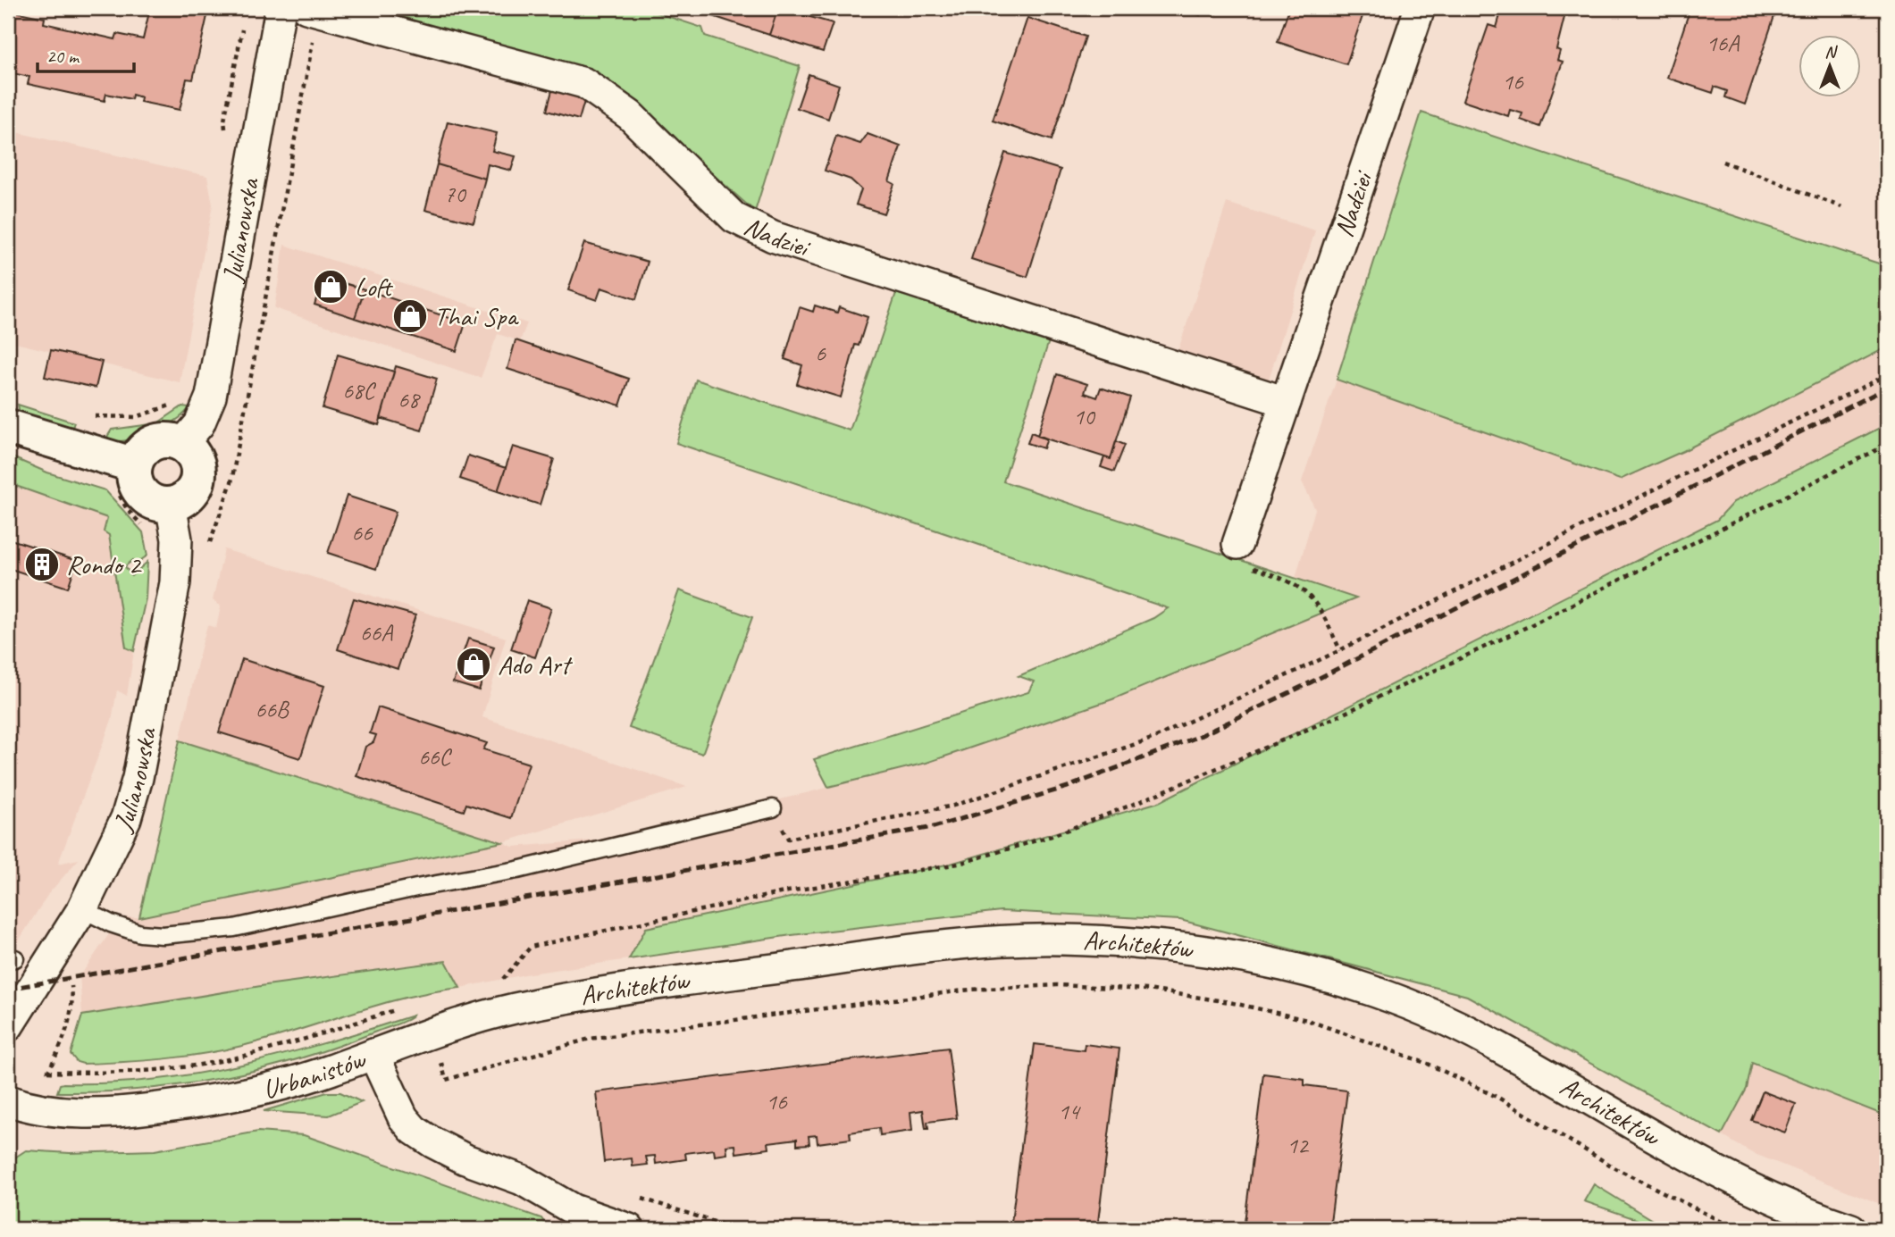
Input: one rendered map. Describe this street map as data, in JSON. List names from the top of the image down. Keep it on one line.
{"streets":{"street":["Nadziei","Julianowska","Architektów","Urbanistów"]},"crossings":[["Architektów","Urbanistów"]],"places":{"shop":["Loft","Thai Spa","Ado Art"],"building":["Rondo 2"]},"house_numbers":["16A","16","70","6","68C","68","10","66","66A","66B","66C","16","14","12"],"scale_bar":"20 m","north":"top"}
